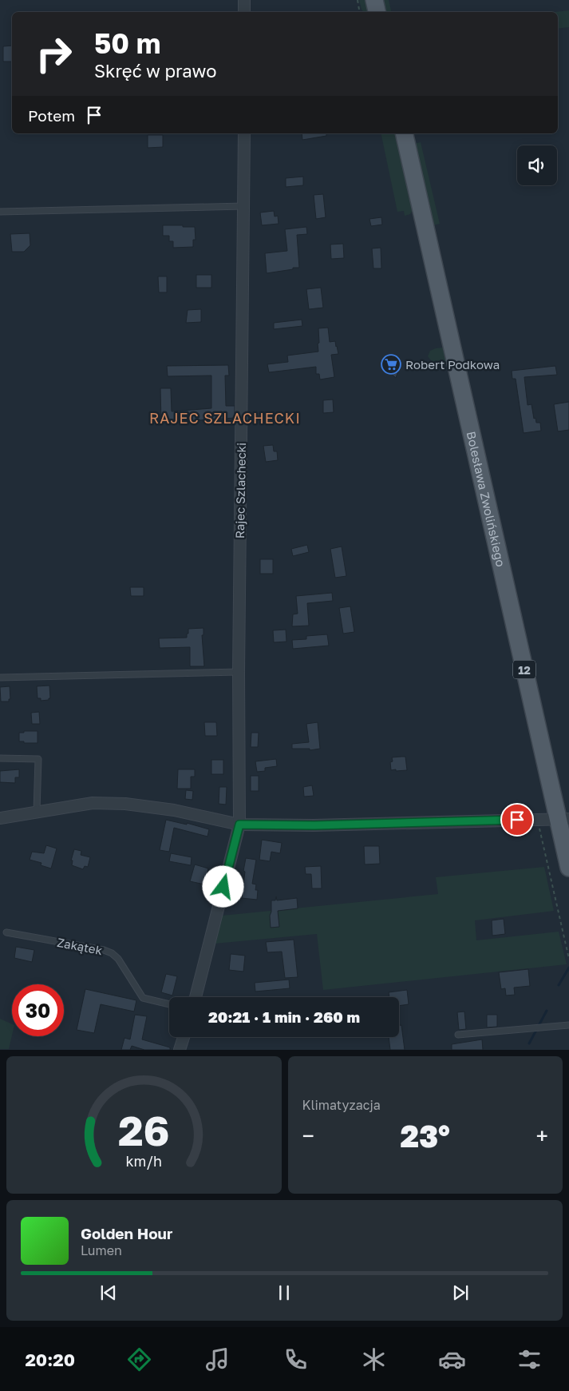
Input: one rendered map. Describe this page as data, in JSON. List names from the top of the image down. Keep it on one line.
{"streets":{"main road":["Bolesława Zwolińskiego","12"],"street":["Rajec Szlachecki"],"lane":["Zakątek"]},"districts":["RAJEC SZLACHECKI"],"places":{"supermarket":["Robert Podkowa"]},"page":{"turn":["50 m","Skręć w prawo"],"then":"Potem","limit":"30","trip":"20:21 · 1 min · 260 m","tile":"Klimatyzacja","heat":["−","23°","+"],"song":["Golden Hour","Lumen"],"tabs":"20:20","gauge":["26","km/h"]}}
